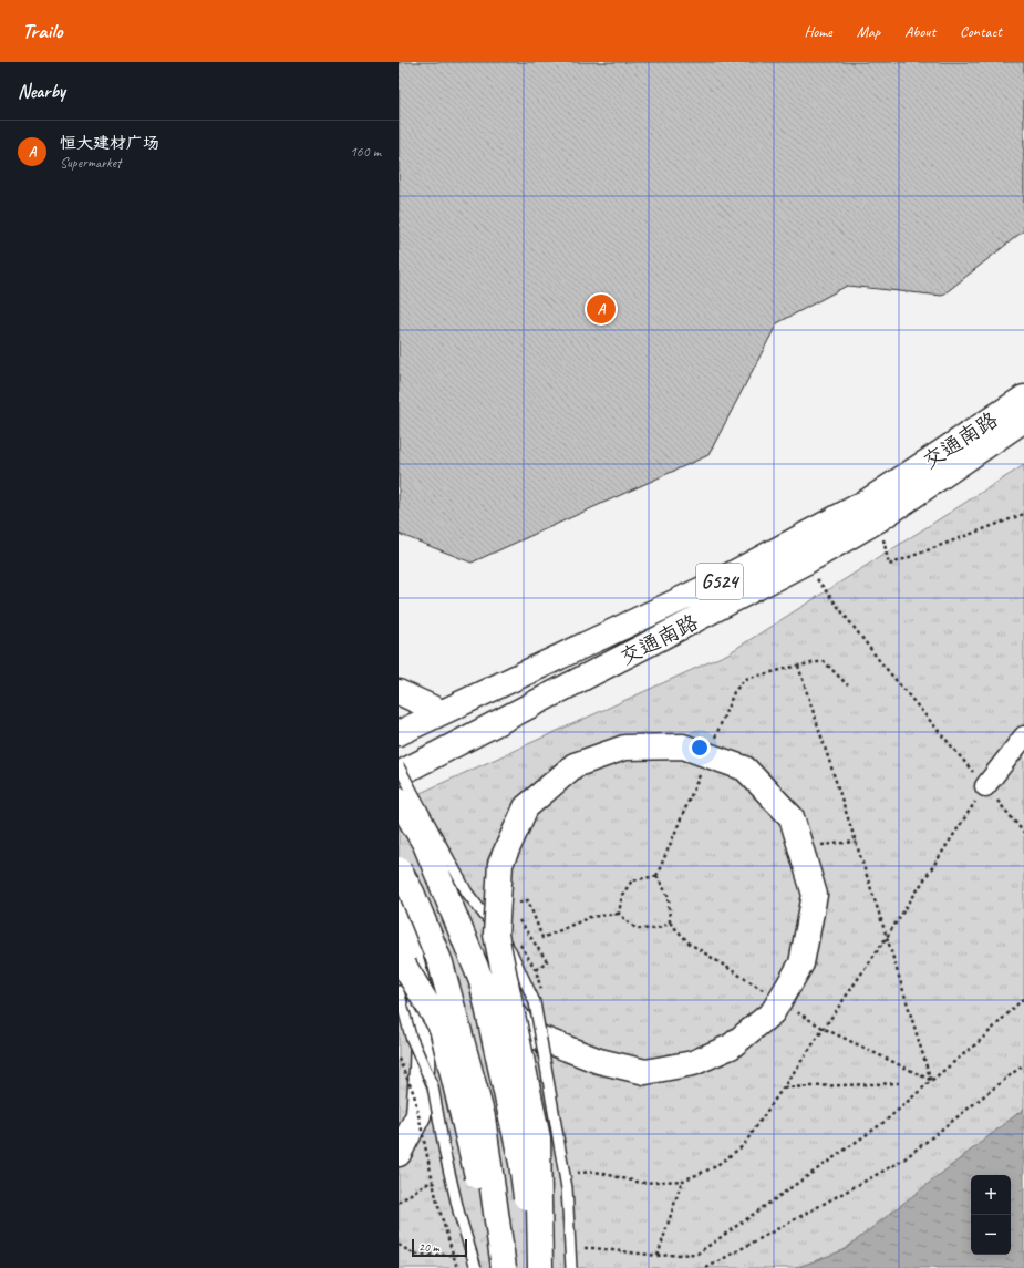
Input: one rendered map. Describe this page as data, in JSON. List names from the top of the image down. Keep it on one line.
{"streets":{"main road":["交通南路","G524"]},"scale_bar":"20 m","page":{"header":"Trailo","nav":["Home","Map","About","Contact"],"heading":"Nearby","list":[{"mark":"A","name":"恒大建材广场","note":"Supermarket","value":"160 m"}],"pins":"A","map_buttons":["+","−"],"scale":"20 m"}}
